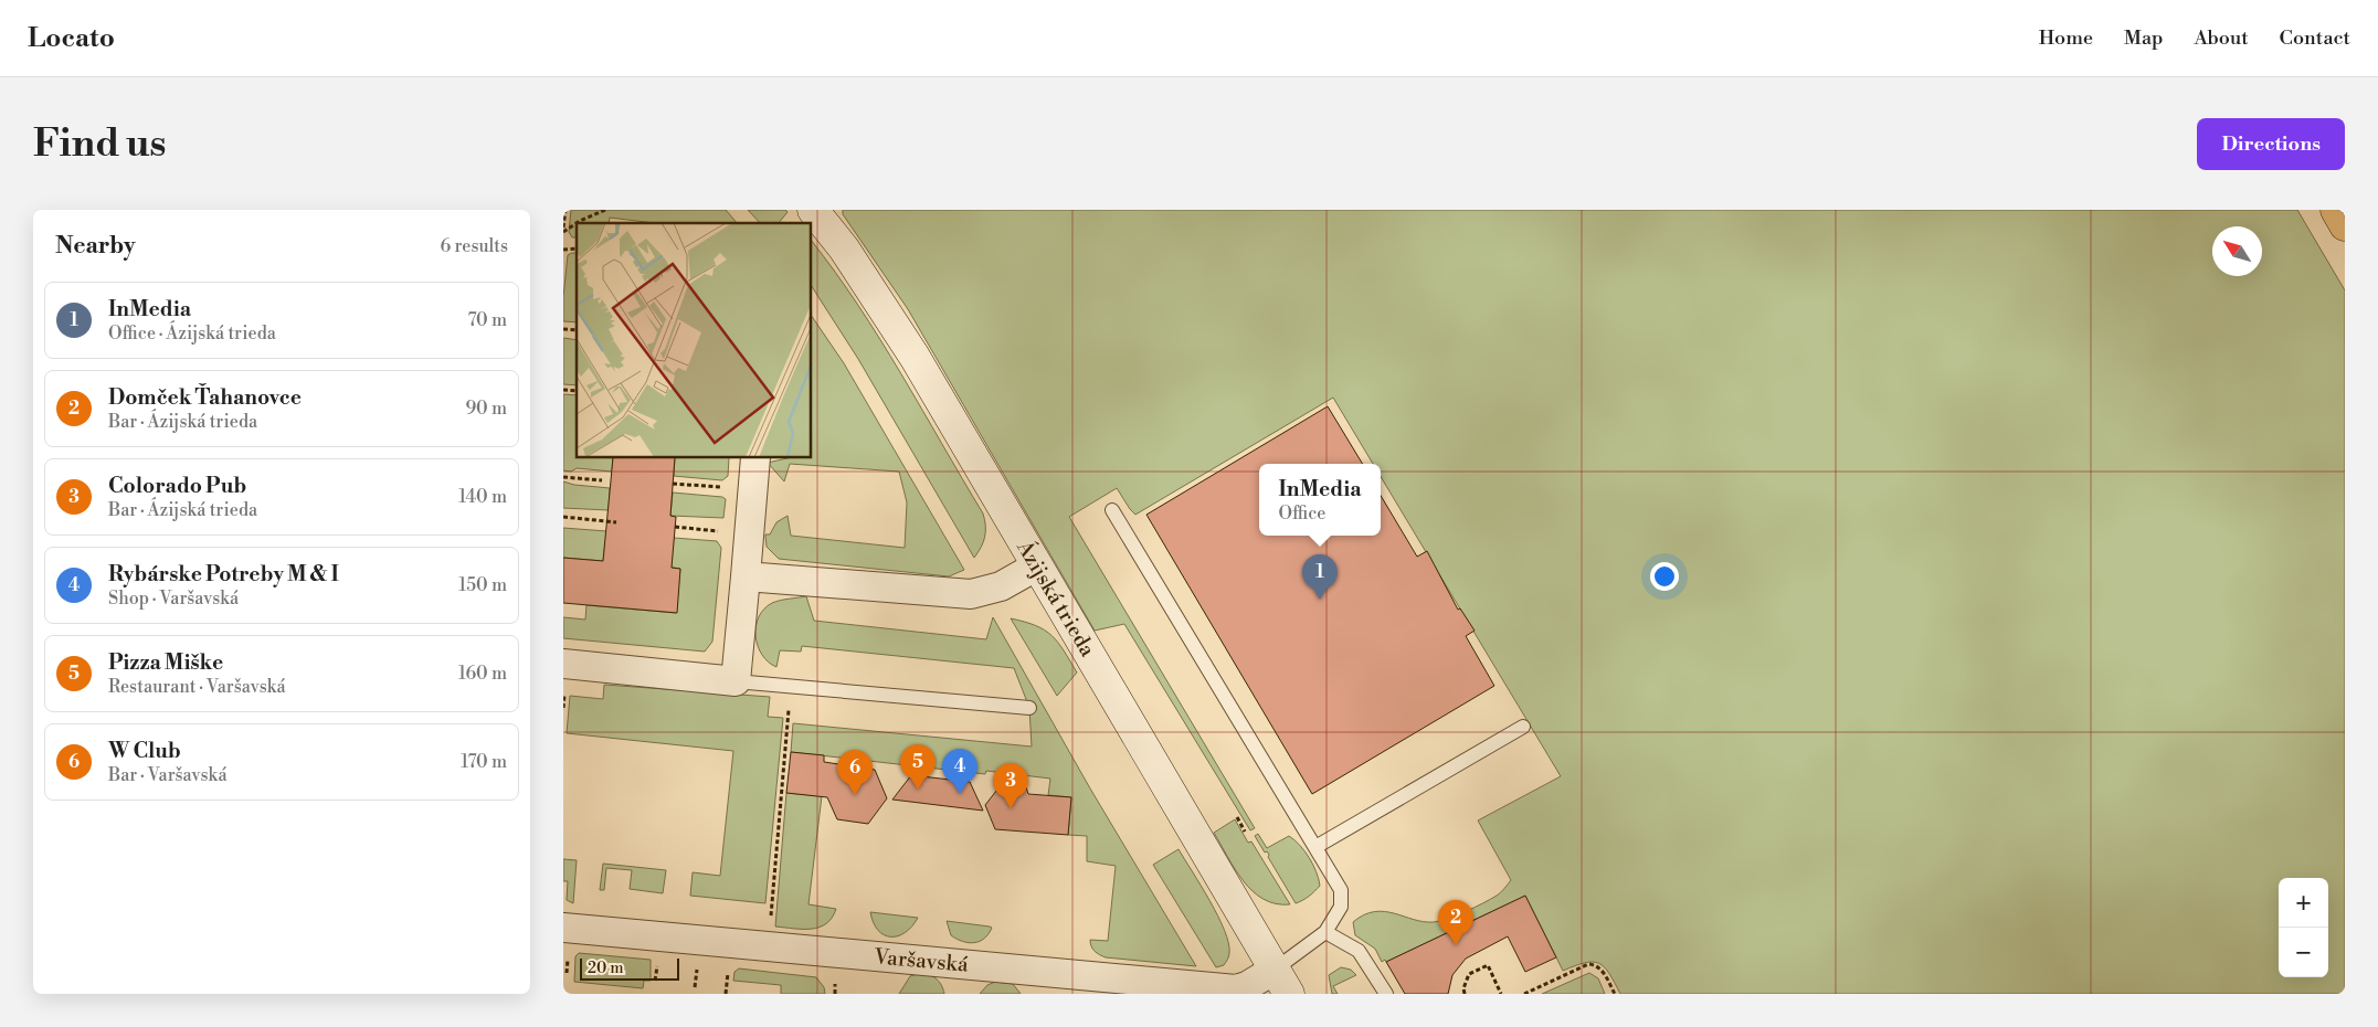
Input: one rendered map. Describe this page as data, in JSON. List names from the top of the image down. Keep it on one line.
{"streets":{"street":["Ázijská trieda","Varšavská"]},"crossings":[["Ázijská trieda","Varšavská"]],"scale_bar":"20 m","north":"top left","page":{"header":"Locato","nav":["Home","Map","About","Contact"],"buttons":"Directions","title":"Find us","heading":["Nearby","6 results"],"list":[{"mark":"1","name":"InMedia","note":"Office · Ázijská trieda","value":"70 m"},{"mark":"2","name":"Domček Ťahanovce","note":"Bar · Ázijská trieda","value":"90 m"},{"mark":"3","name":"Colorado Pub","note":"Bar · Ázijská trieda","value":"140 m"},{"mark":"4","name":"Rybárske Potreby M & I","note":"Shop · Varšavská","value":"150 m"},{"mark":"5","name":"Pizza Miške","note":"Restaurant · Varšavská","value":"160 m"},{"mark":"6","name":"W Club","note":"Bar · Varšavská","value":"170 m"}],"popup":["InMedia","Office"],"pins":["1","5","4","6","3","2"],"map_buttons":["+","−"],"scale":"20 m"}}
